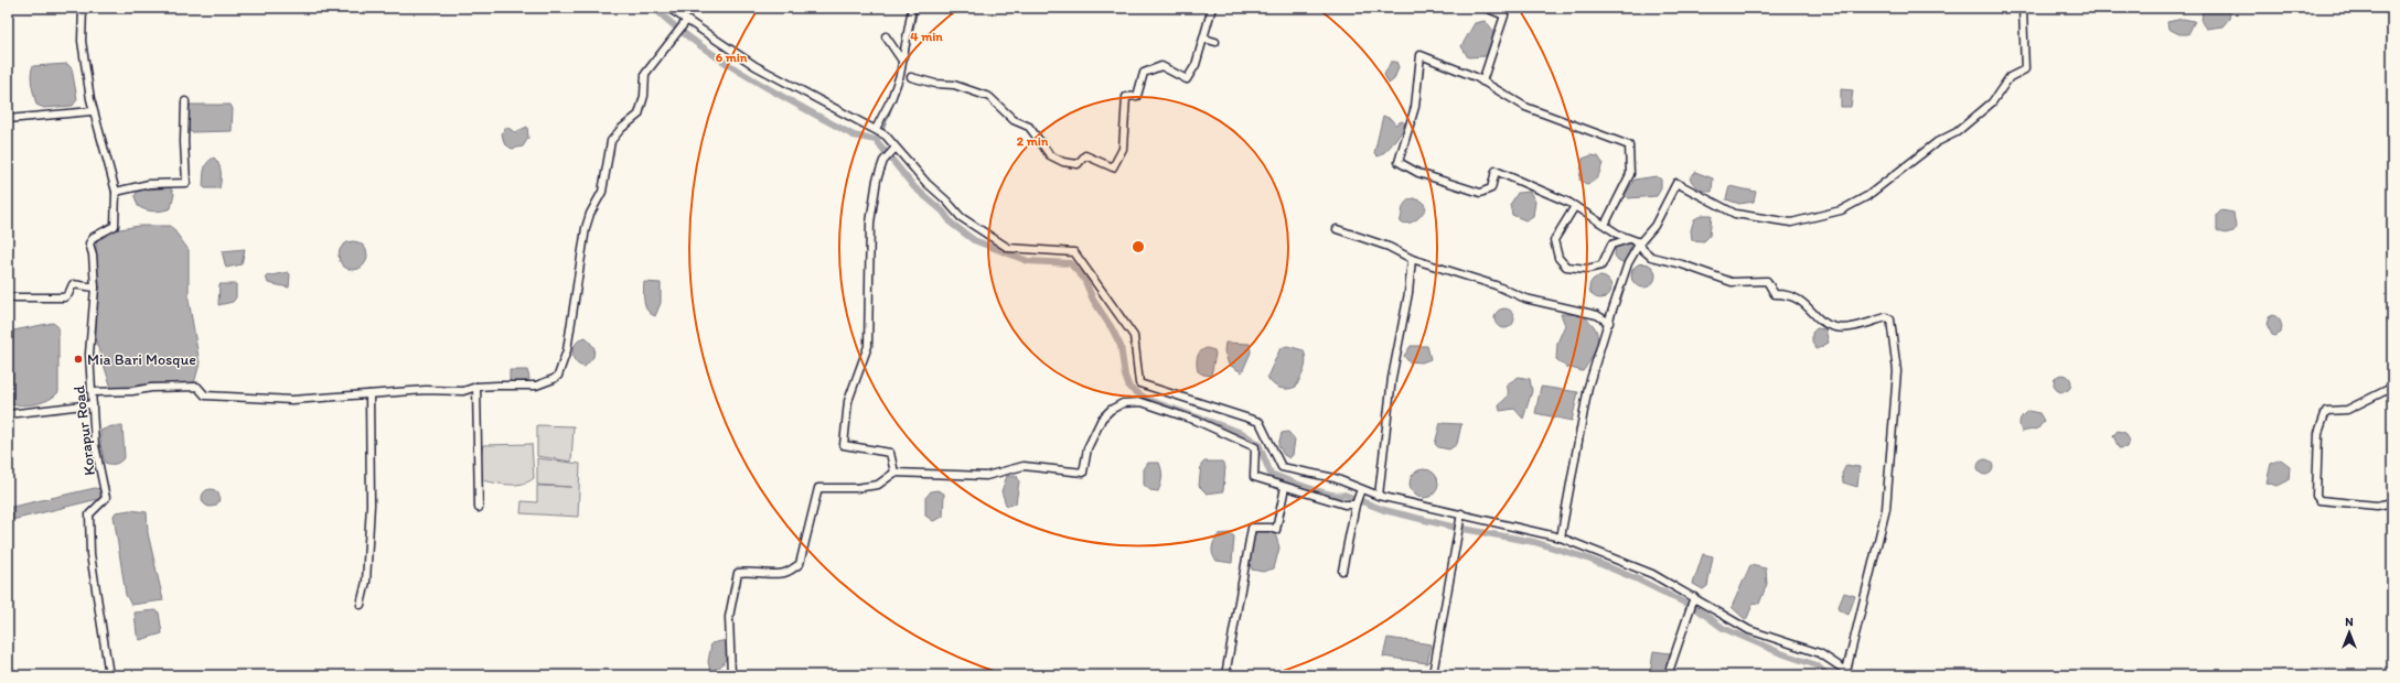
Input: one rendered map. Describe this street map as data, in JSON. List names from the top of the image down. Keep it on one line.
{"streets":{"street":["Korapur Road"]},"places":["Mia Bari Mosque"],"north":"top","rings":["4 min","6 min","2 min"]}
